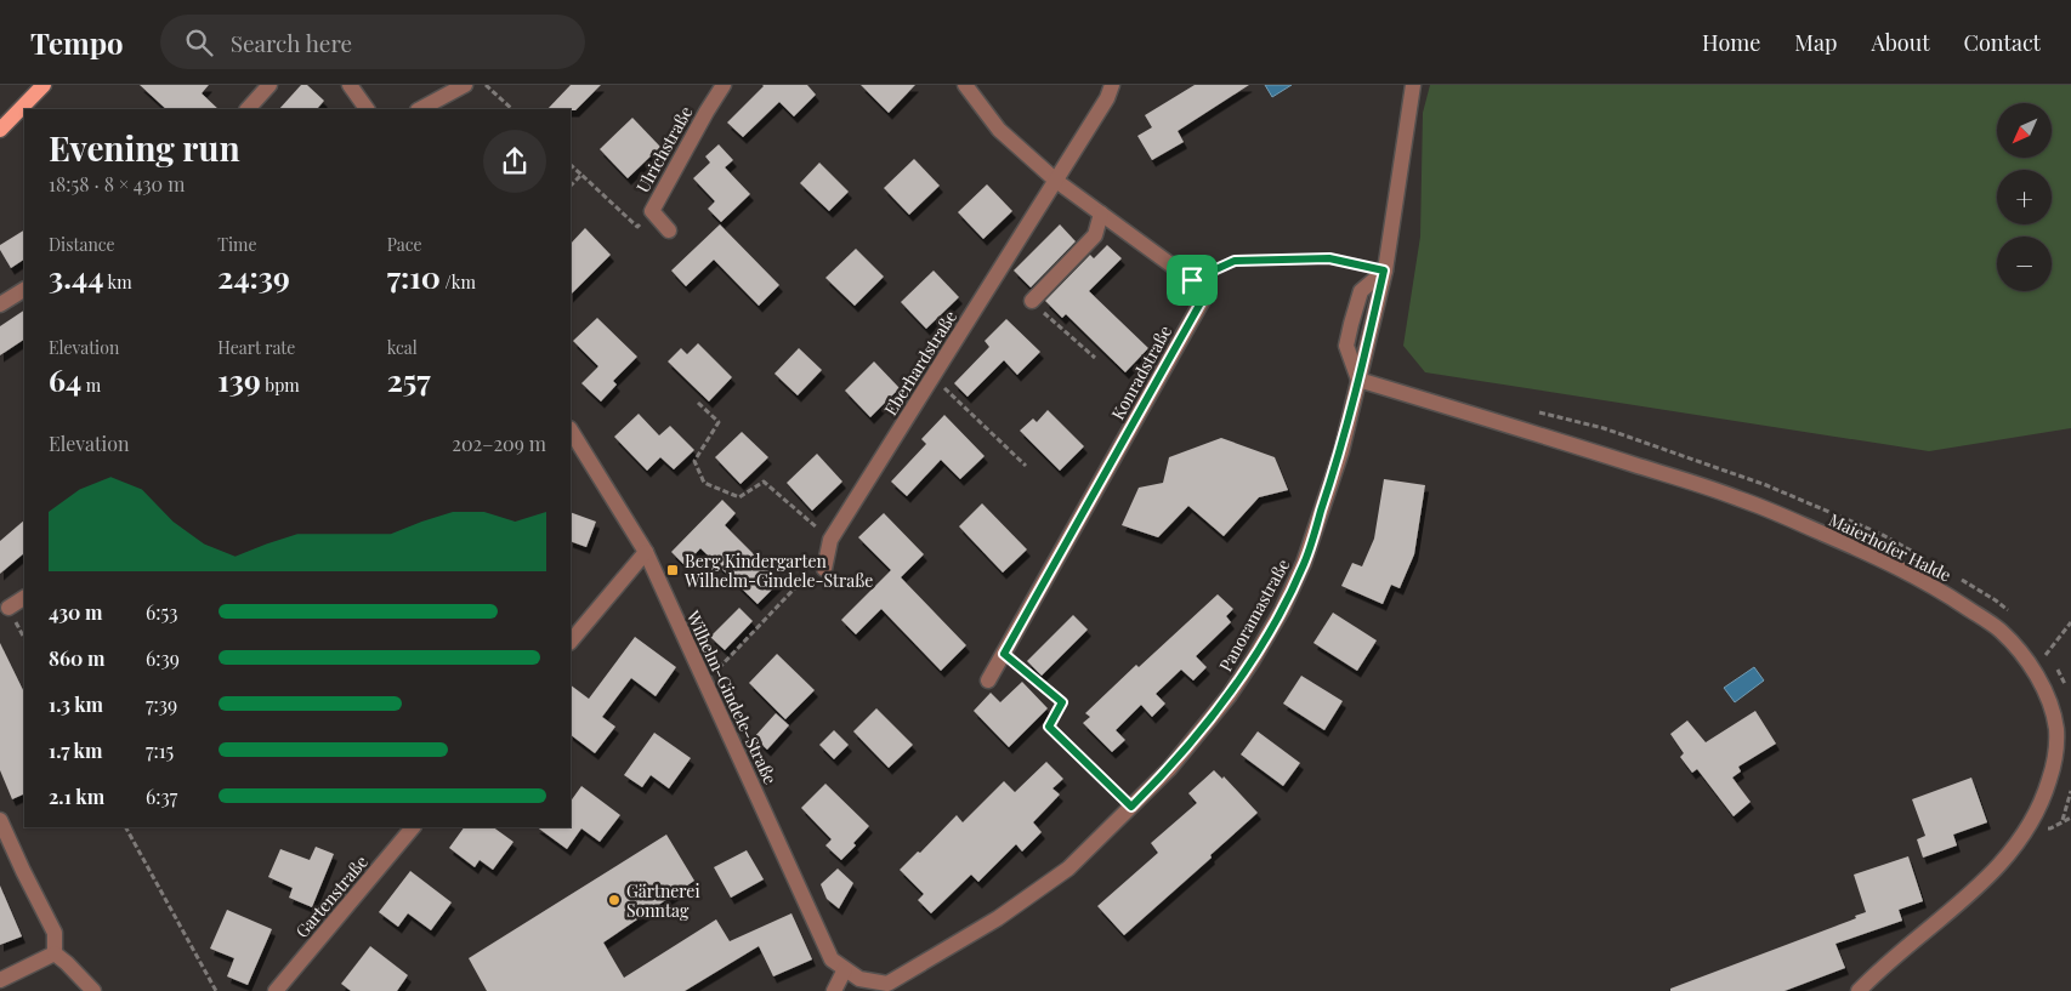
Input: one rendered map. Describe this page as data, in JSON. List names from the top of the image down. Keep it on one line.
{"streets":{"street":["Ulrichstraße","Eberhardstraße","Konradstraße","Maierhofer Halde","Panoramastraße","Wilhelm-Gindele-Straße","Gartenstraße"]},"crossings":[["Maierhofer Halde","Panoramastraße"],["Panoramastraße","Wilhelm-Gindele-Straße"]],"places":{"transit":["Berg Kindergarten Wilhelm-Gindele-Straße"],"other":["Gärtnerei Sonntag"]},"north":"bottom left","page":{"header":"Tempo","search":"Search here","nav":["Home","Map","About","Contact"],"map_buttons":["+","−"],"heading":["Evening run","18:58 · 8 × 430 m"],"stats":[["Distance","3.44 km"],["Time","24:39"],["Pace","7:10 /km"],["Elevation","64 m"],["Heart rate","139 bpm"],["kcal","257"]],"chart":["Elevation","202–209 m"],"list":[{"name":"430 m","note":"6:53"},{"name":"860 m","note":"6:39"},{"name":"1.3 km","note":"7:39"},{"name":"1.7 km","note":"7:15"},{"name":"2.1 km","note":"6:37"}]}}
